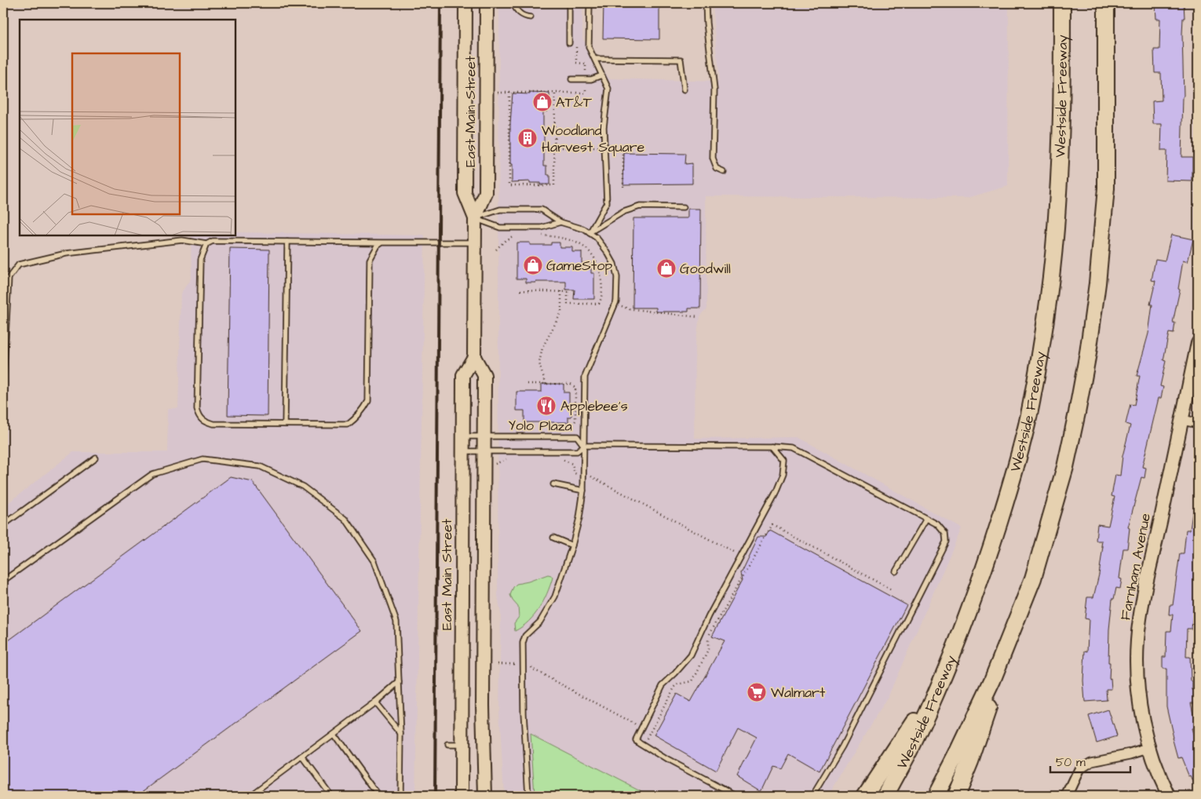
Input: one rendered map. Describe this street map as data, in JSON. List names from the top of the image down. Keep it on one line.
{"streets":{"highway":["Westside Freeway"],"main road":["East Main Street","Farnham Avenue"],"lane":["Yolo Plaza"]},"crossings":[["East Main Street","Yolo Plaza"]],"places":{"shop":["AT&T","GameStop","Goodwill"],"building":["Woodland Harvest Square"],"restaurant":["Applebee's"],"supermarket":["Walmart"]},"scale_bar":"50 m"}
